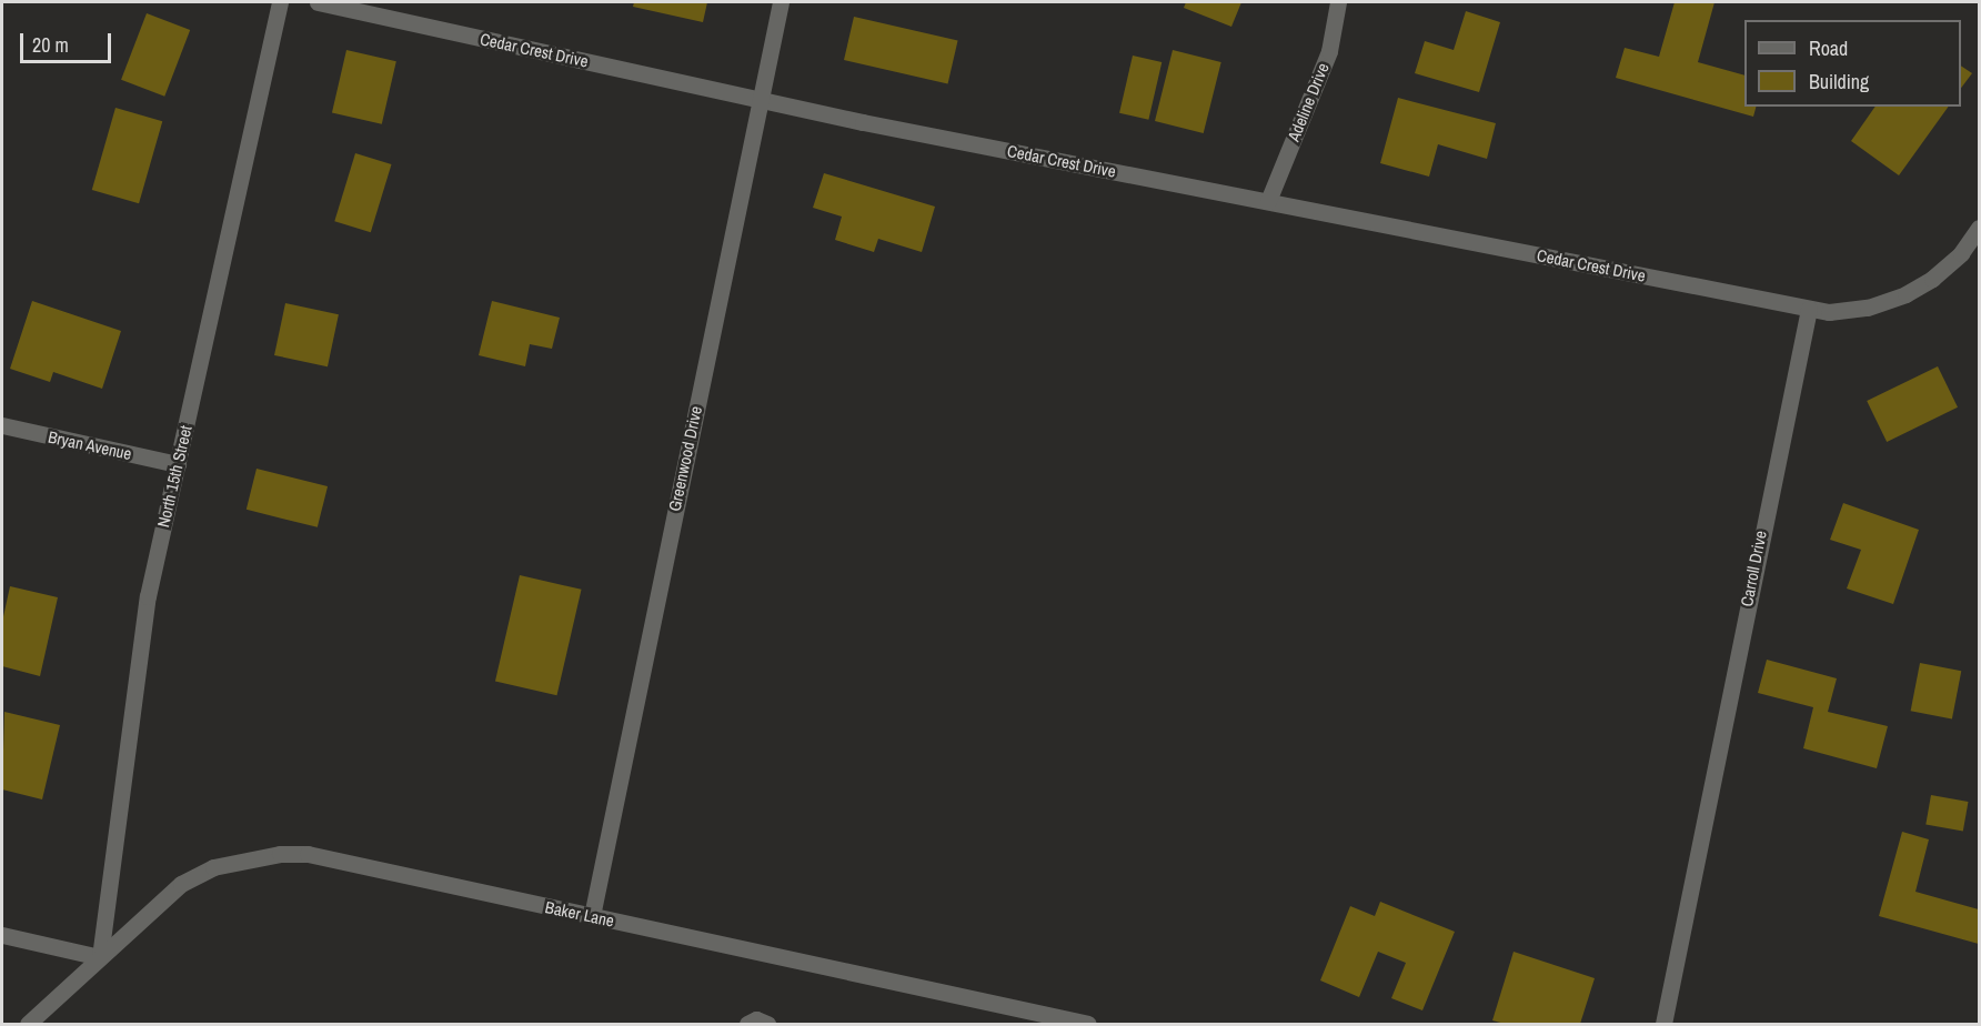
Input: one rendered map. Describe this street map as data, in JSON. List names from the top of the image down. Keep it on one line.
{"streets":{"street":["Cedar Crest Drive","Adeline Drive","Bryan Avenue","Greenwood Drive","North 15th Street","Carroll Drive","Baker Lane"]},"crossings":[["Cedar Crest Drive","Adeline Drive"],["Cedar Crest Drive","Greenwood Drive"],["Cedar Crest Drive","Carroll Drive"],["Bryan Avenue","North 15th Street"],["Greenwood Drive","Baker Lane"],["North 15th Street","Baker Lane"]],"legend":["Road","Building"],"scale_bar":"20 m"}
